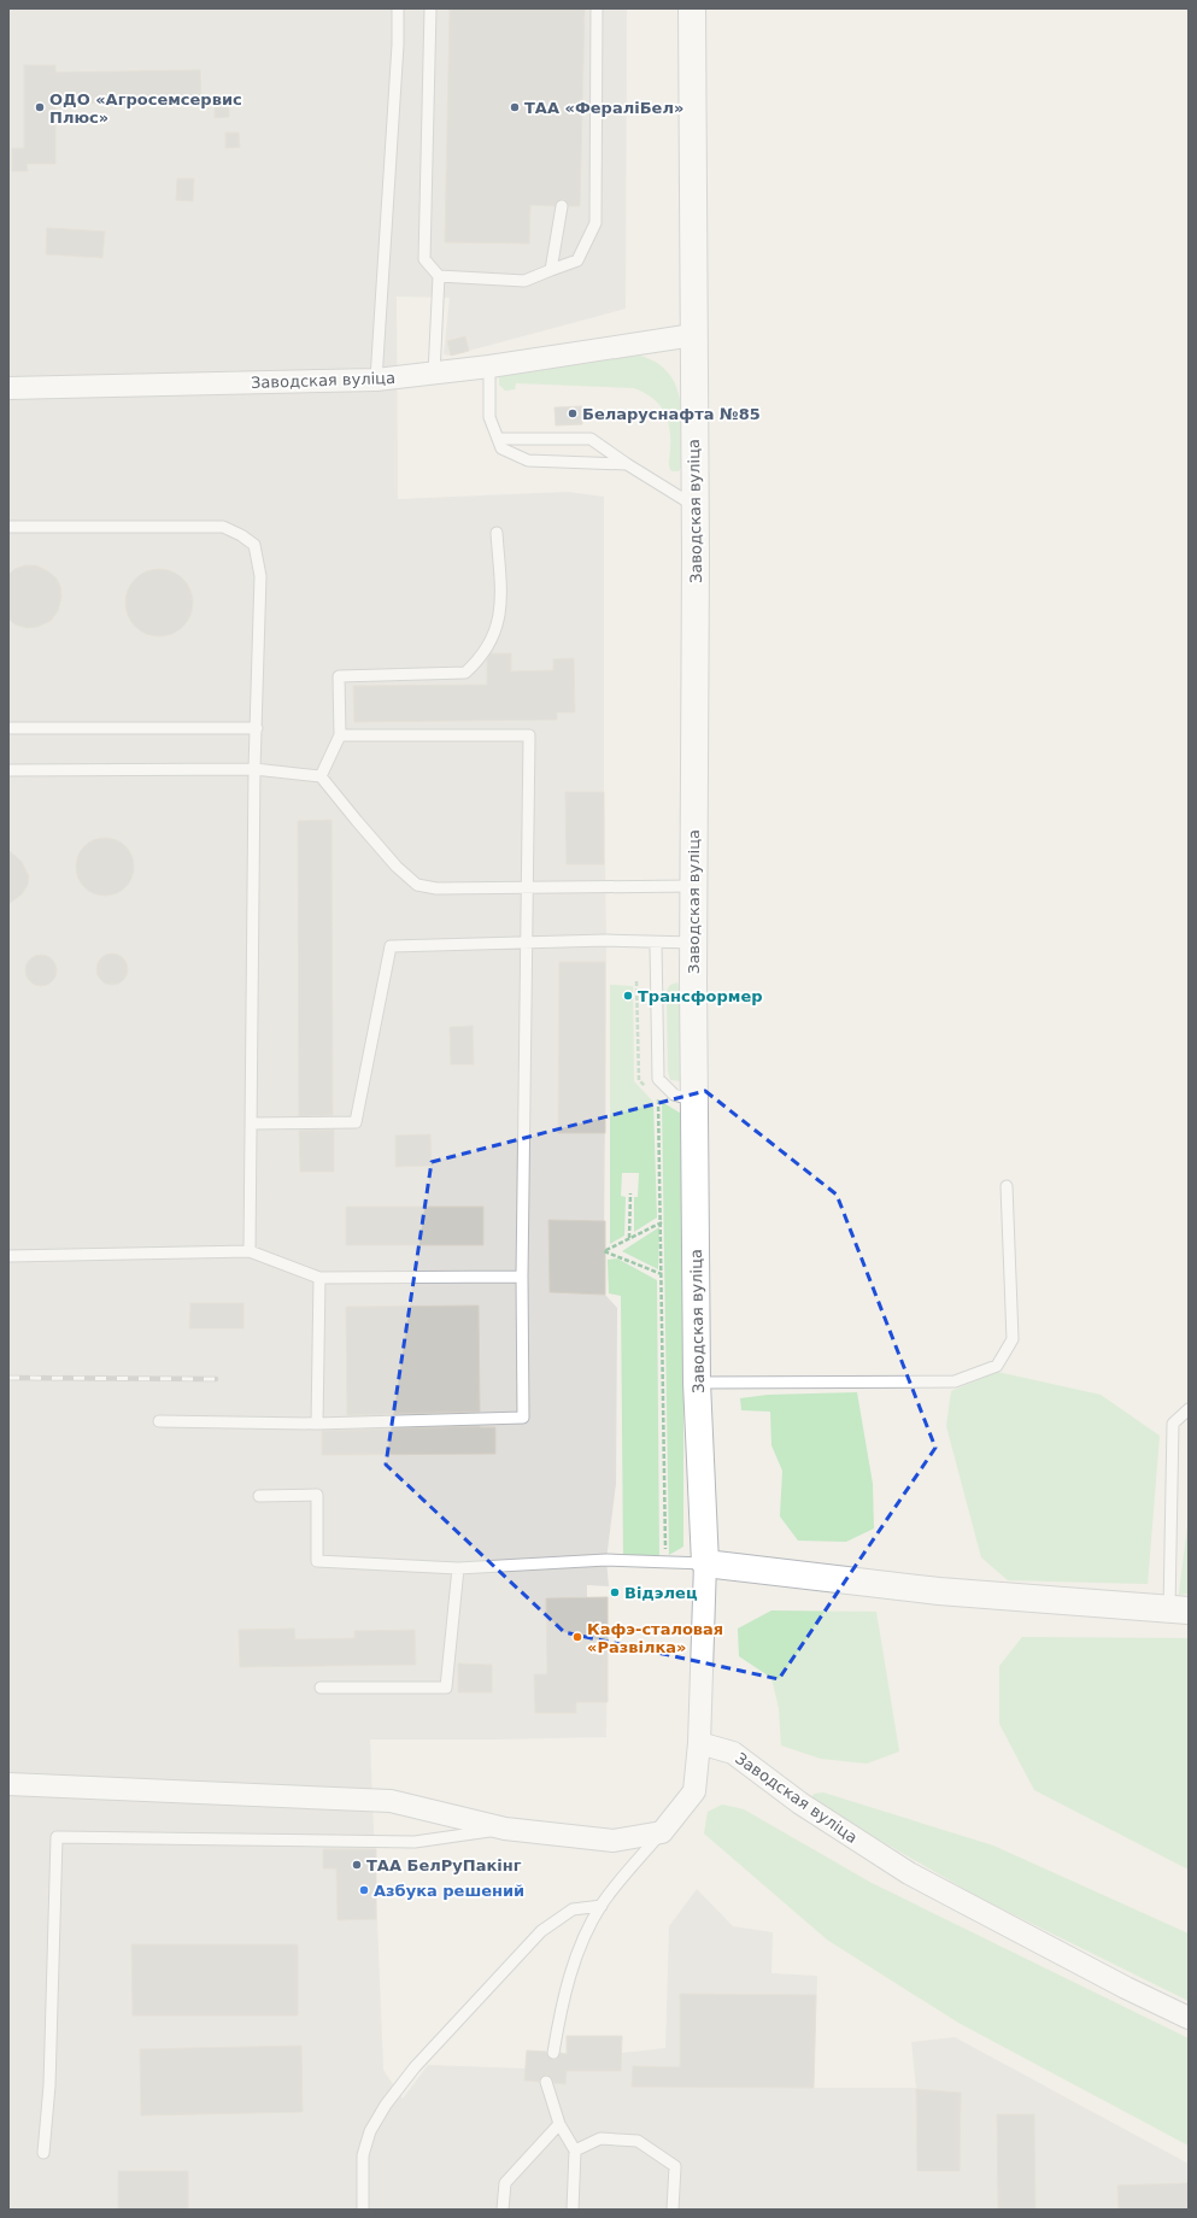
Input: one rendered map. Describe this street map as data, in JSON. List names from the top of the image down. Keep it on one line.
{"streets":{"street":["Заводская вуліца"]},"places":["ОДО «Агросемсервис Плюс»","ТАА «ФераліБел»","Беларуснафта №85","Трансформер","Відэлец","Кафэ-сталовая «Развілка»","ТАА БелРуПакінг","Азбука решений"]}
